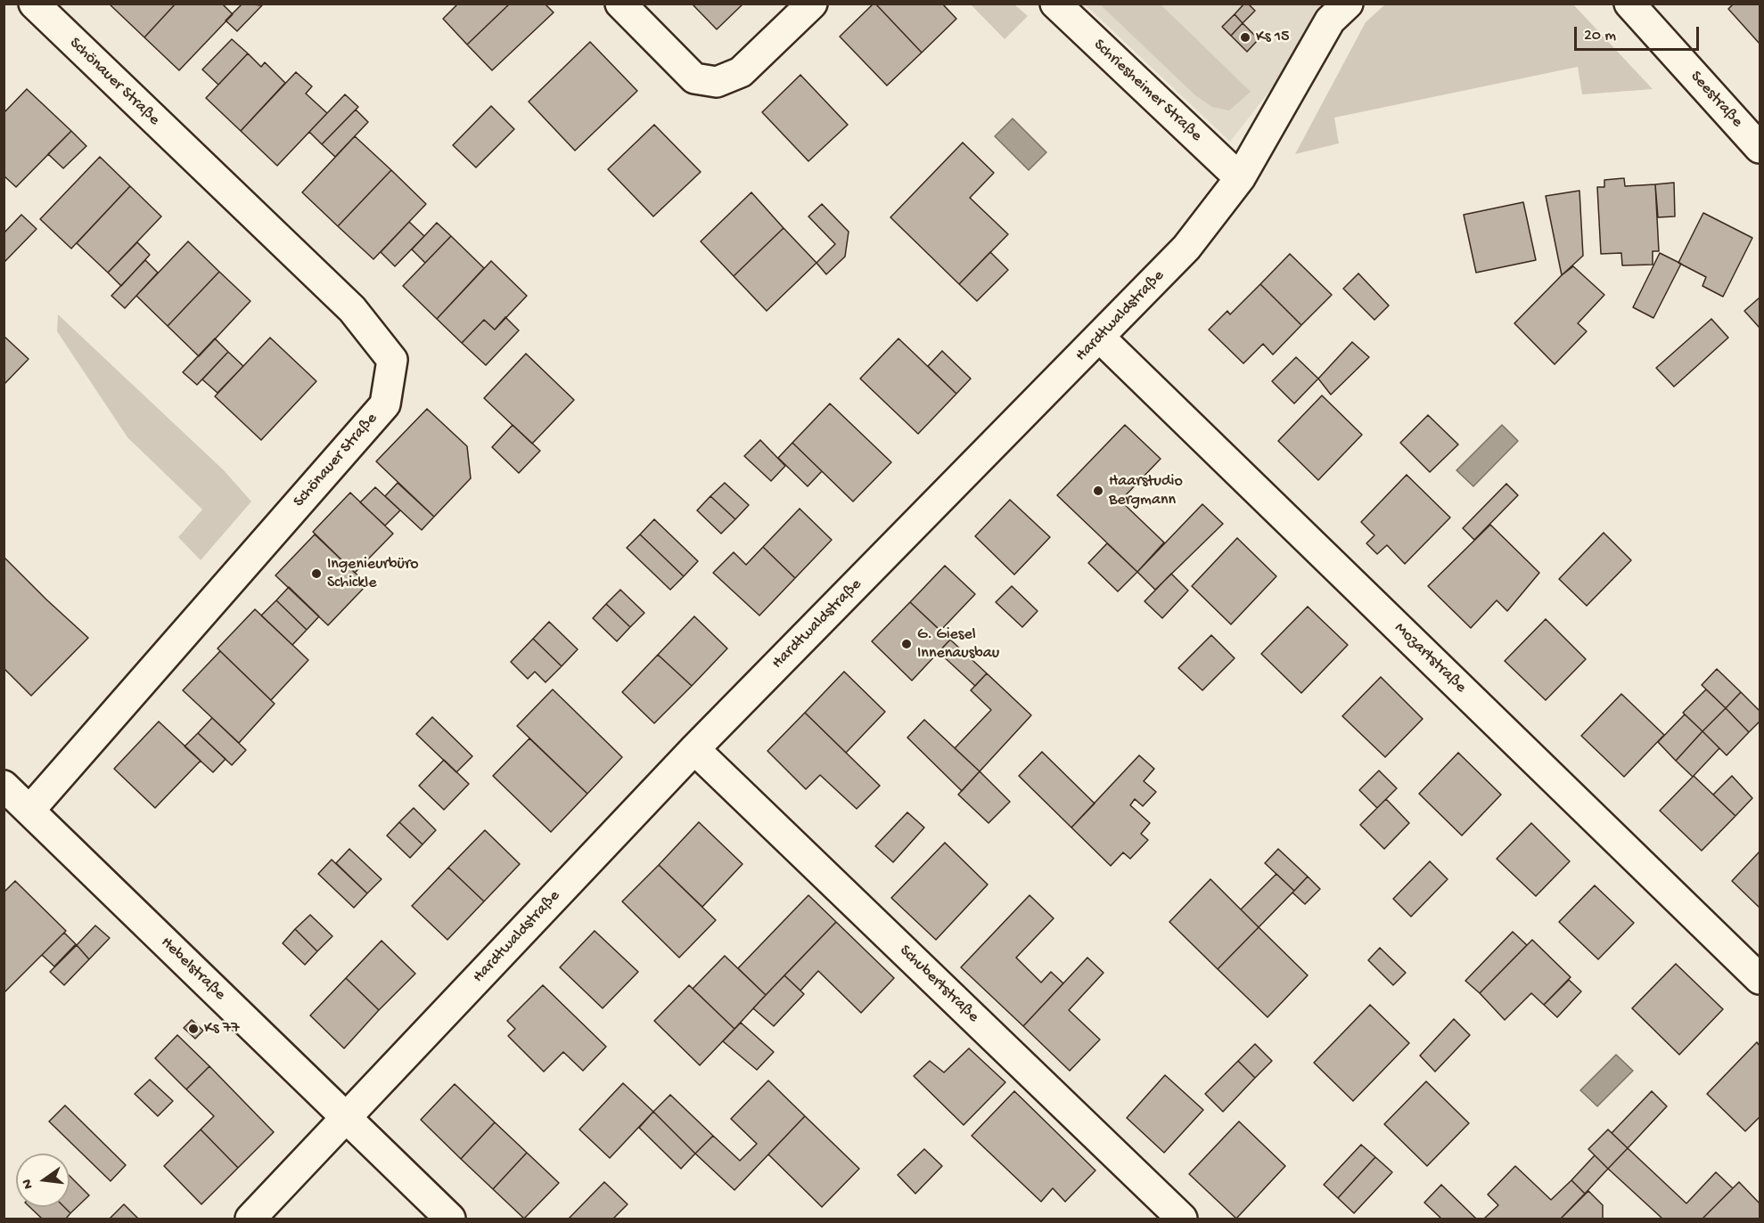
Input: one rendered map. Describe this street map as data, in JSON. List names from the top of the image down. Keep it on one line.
{"streets":{"street":["Schönauer Straße","Schriesheimer Straße","Seestraße","Hardtwaldstraße","Mozartstraße","Hebelstraße","Schubertstraße"]},"crossings":[["Schönauer Straße","Hebelstraße"],["Schriesheimer Straße","Hardtwaldstraße"],["Hardtwaldstraße","Mozartstraße"],["Hardtwaldstraße","Hebelstraße"],["Hardtwaldstraße","Schubertstraße"]],"places":["Ks 15","Haarstudio Bergmann","Ingenieurbüro Schickle","G. Giesel Innenausbau","Ks 77"],"scale_bar":"20 m","north":"left"}
